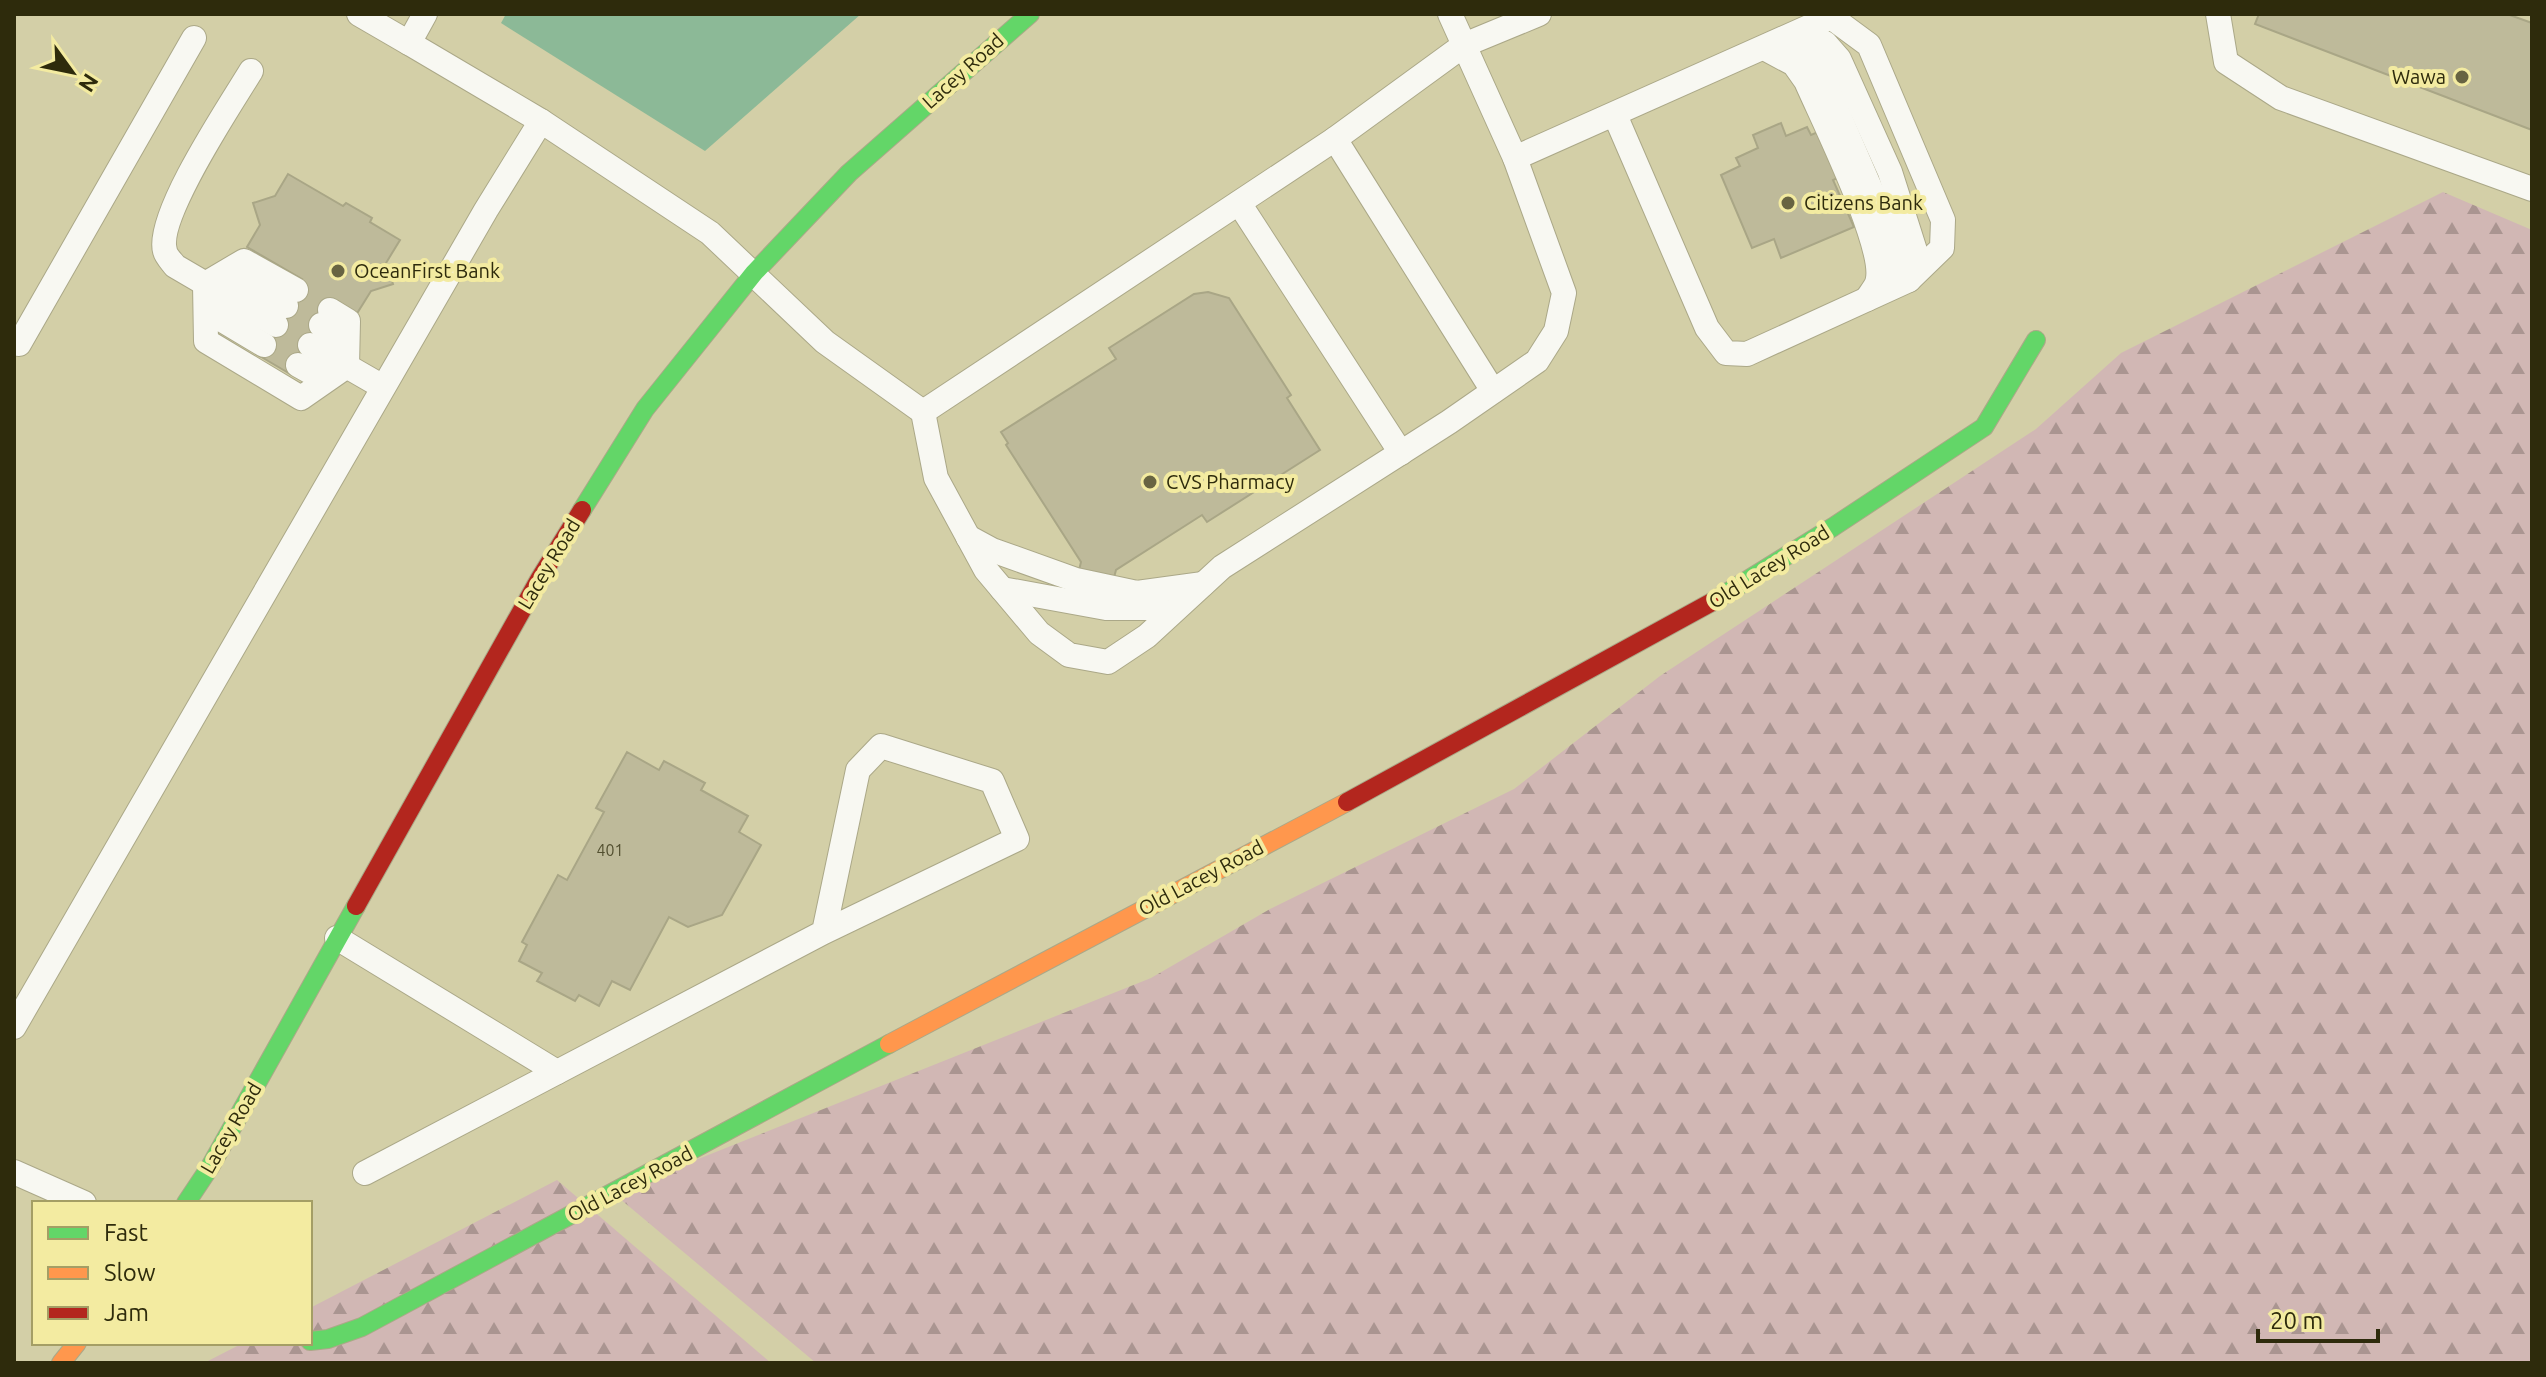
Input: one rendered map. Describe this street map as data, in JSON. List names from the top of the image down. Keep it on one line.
{"streets":{"street":["Lacey Road","Old Lacey Road"]},"places":["Wawa","Citizens Bank","OceanFirst Bank","CVS Pharmacy"],"house_numbers":["401"],"legend":["Fast","Slow","Jam"],"scale_bar":"20 m","north":"bottom right"}
